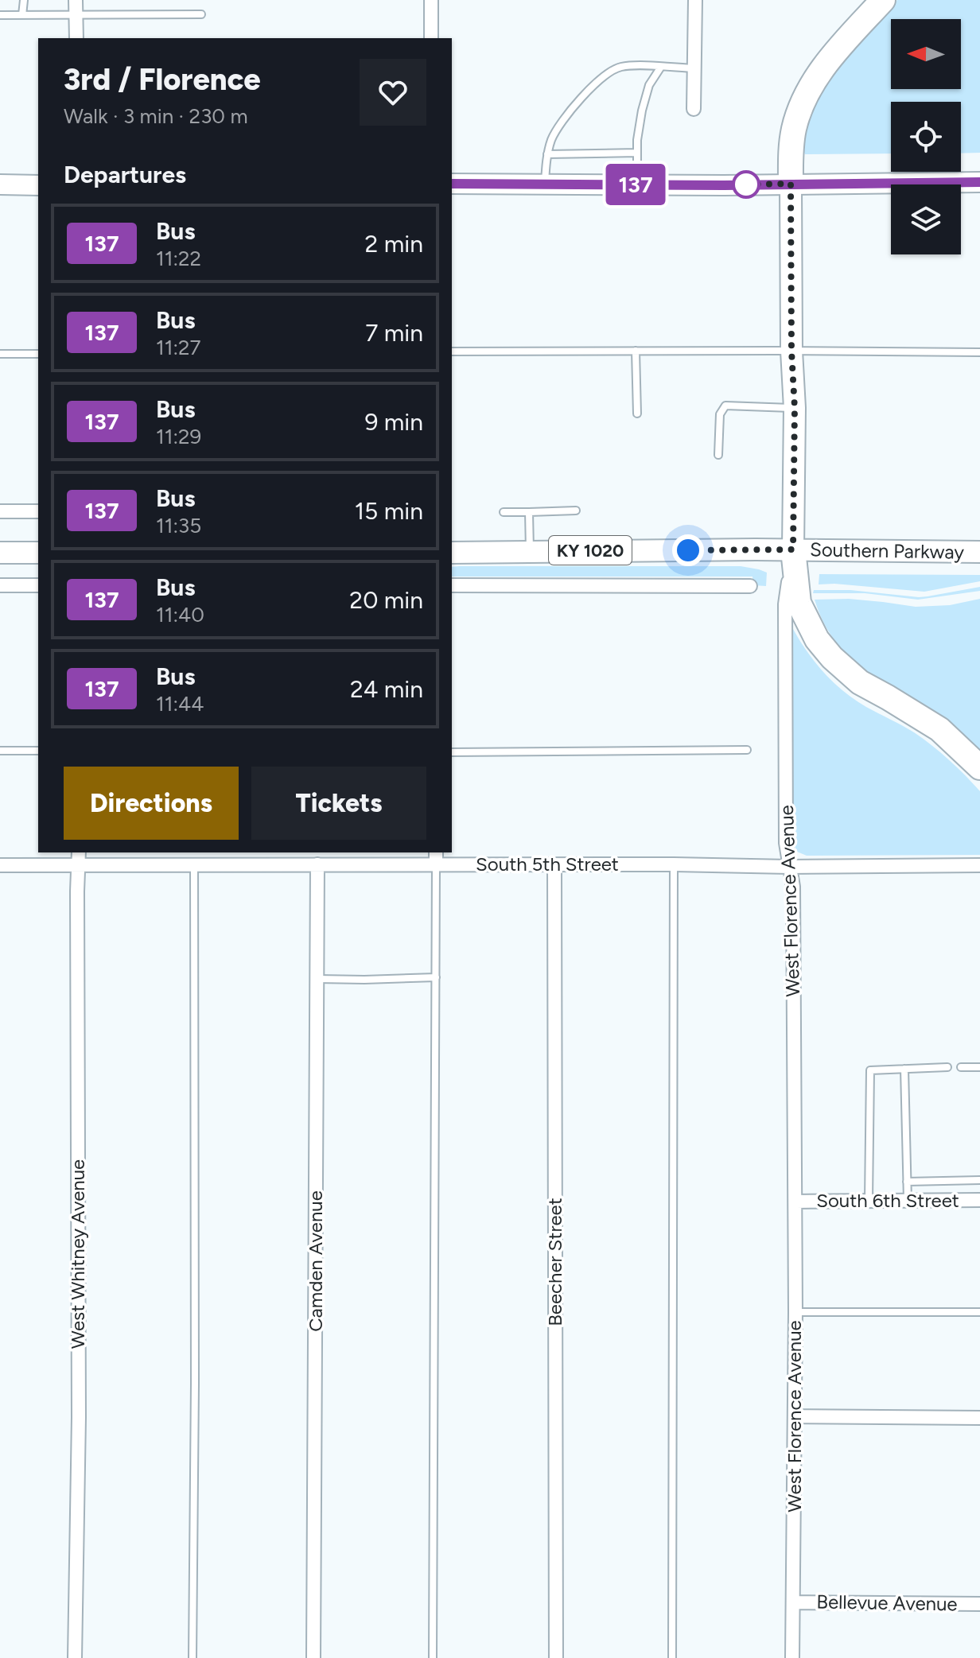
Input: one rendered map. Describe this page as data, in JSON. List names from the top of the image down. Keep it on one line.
{"streets":{"main road":["KY 1020","Southern Parkway","West Florence Avenue"],"street":["South 5th Street","South 6th Street","West Whitney Avenue","Camden Avenue","Beecher Street","Bellevue Avenue"]},"crossings":[["Southern Parkway","West Florence Avenue"],["South 5th Street","West Florence Avenue"],["South 5th Street","West Whitney Avenue"],["South 5th Street","Camden Avenue"],["South 5th Street","Beecher Street"],["West Florence Avenue","South 6th Street"],["West Florence Avenue","Bellevue Avenue"]],"lines":["bus line 137"],"north":"left","page":{"on_map":"137","heading":[["3rd / Florence","Walk · 3 min · 230 m"],"Departures"],"list":[{"mark":"137","name":"Bus","note":"11:22","value":"2 min"},{"mark":"137","name":"Bus","note":"11:27","value":"7 min"},{"mark":"137","name":"Bus","note":"11:29","value":"9 min"},{"mark":"137","name":"Bus","note":"11:35","value":"15 min"},{"mark":"137","name":"Bus","note":"11:40","value":"20 min"},{"mark":"137","name":"Bus","note":"11:44","value":"24 min"}],"buttons":["Directions","Tickets"]}}
